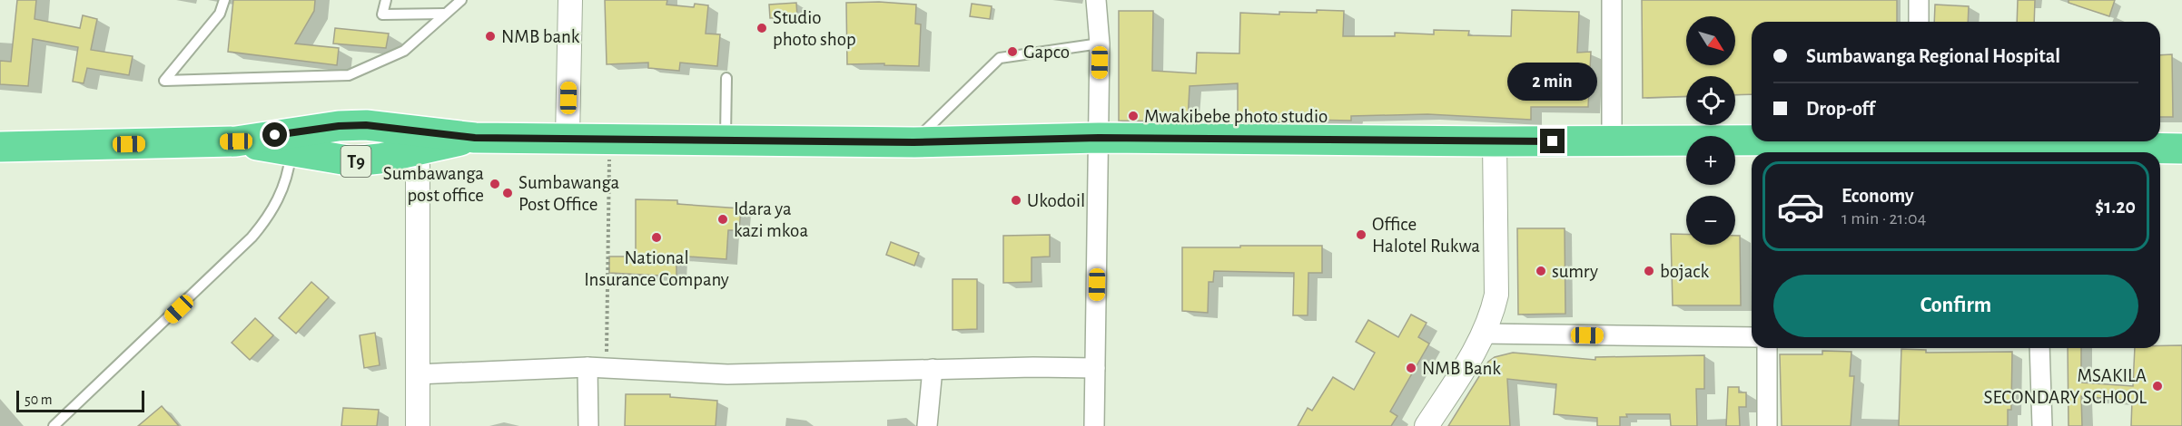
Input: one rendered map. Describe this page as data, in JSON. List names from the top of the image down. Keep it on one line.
{"streets":{"highway":["T9"]},"places":["Studio photo shop","NMB bank","Gapco","Mwakibebe photo studio","Sumbawanga post office","Sumbawanga Post Office","Ukodoil","Idara ya kazi mkoa","Office Halotel Rukwa","National Insurance Company","sumry","bojack","NMB Bank","MSAKILA SECONDARY SCHOOL"],"scale_bar":"50 m","north":"bottom right","page":{"map_buttons":["+","−"],"banner":["Sumbawanga Regional Hospital","Drop-off"],"bubble":"2 min","list":[{"name":"Economy","note":"1 min · 21:04","value":"$1.20"}],"buttons":"Confirm","scale":"50 m"}}
